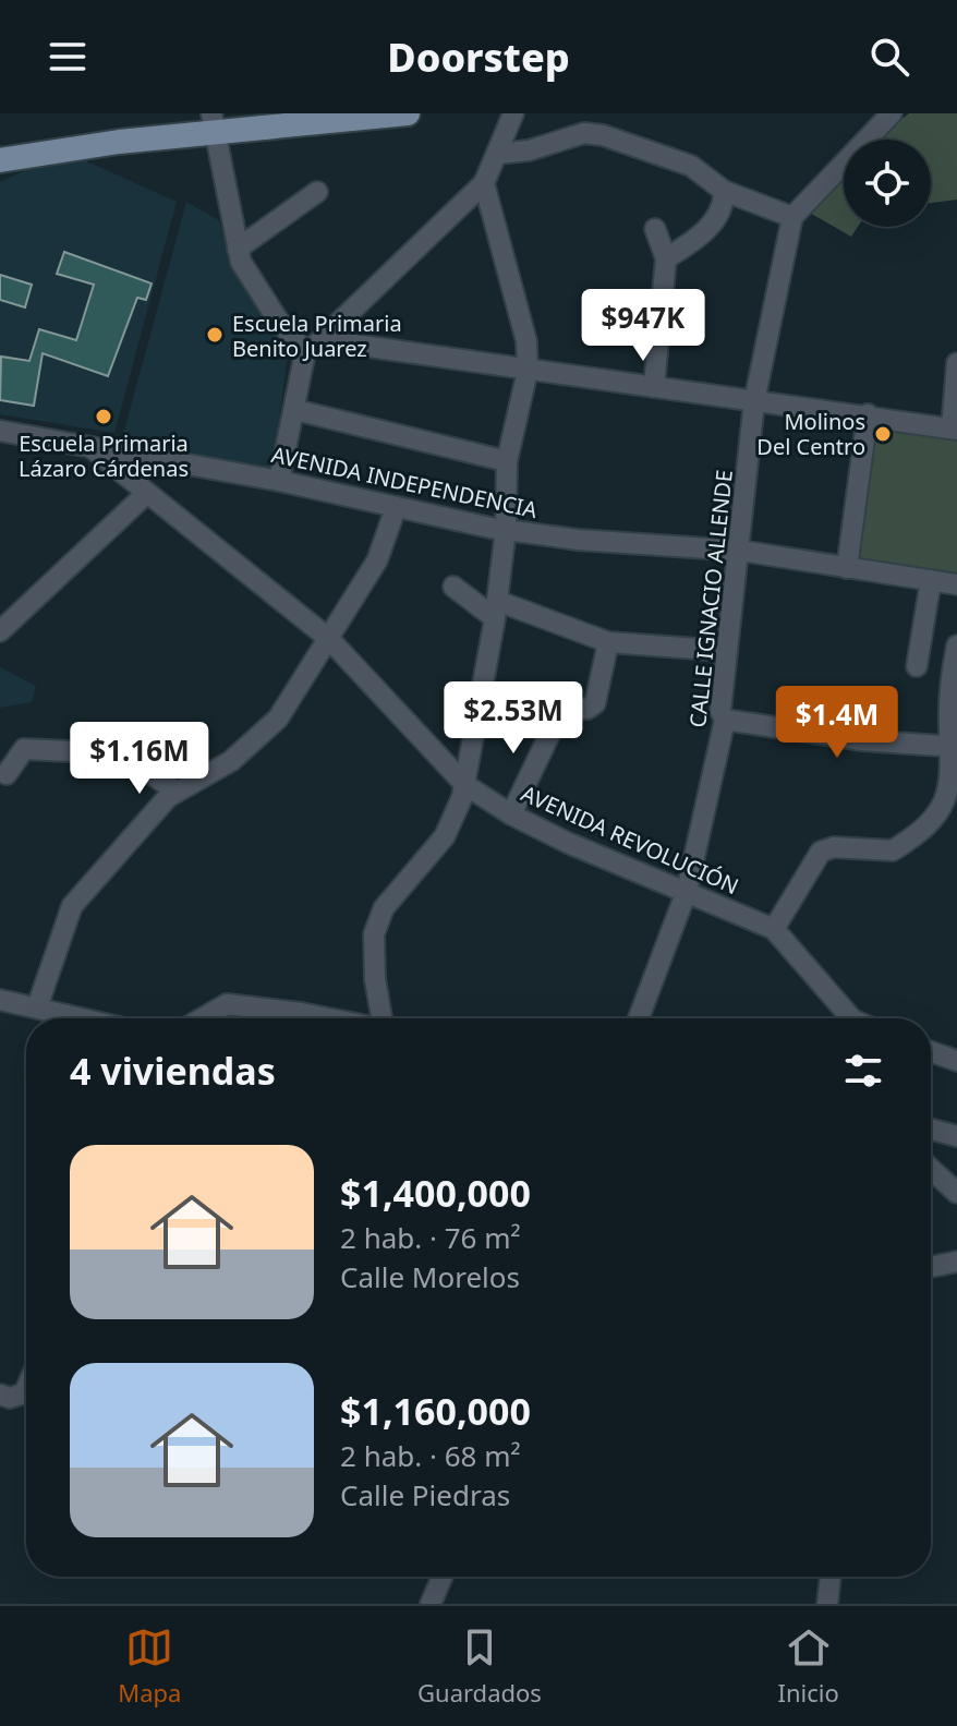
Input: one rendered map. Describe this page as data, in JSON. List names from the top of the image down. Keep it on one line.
{"streets":{"street":["AVENIDA INDEPENDENCIA","CALLE IGNACIO ALLENDE","AVENIDA REVOLUCIÓN"]},"crossings":[["AVENIDA INDEPENDENCIA","CALLE IGNACIO ALLENDE"],["AVENIDA INDEPENDENCIA","AVENIDA REVOLUCIÓN"],["CALLE IGNACIO ALLENDE","AVENIDA REVOLUCIÓN"]],"places":["Escuela Primaria Benito Juarez","Escuela Primaria Lázaro Cárdenas","Molinos Del Centro"],"page":{"header":"Doorstep","price":["$947K","$2.53M","$1.4M","$1.16M"],"heading":"4 viviendas","list":[{"name":"$1,400,000","note":"2 hab. · 76 m² · Calle Morelos"},{"name":"$1,160,000","note":"2 hab. · 68 m² · Calle Piedras"}],"tabs":["Mapa","Guardados","Inicio"]}}
